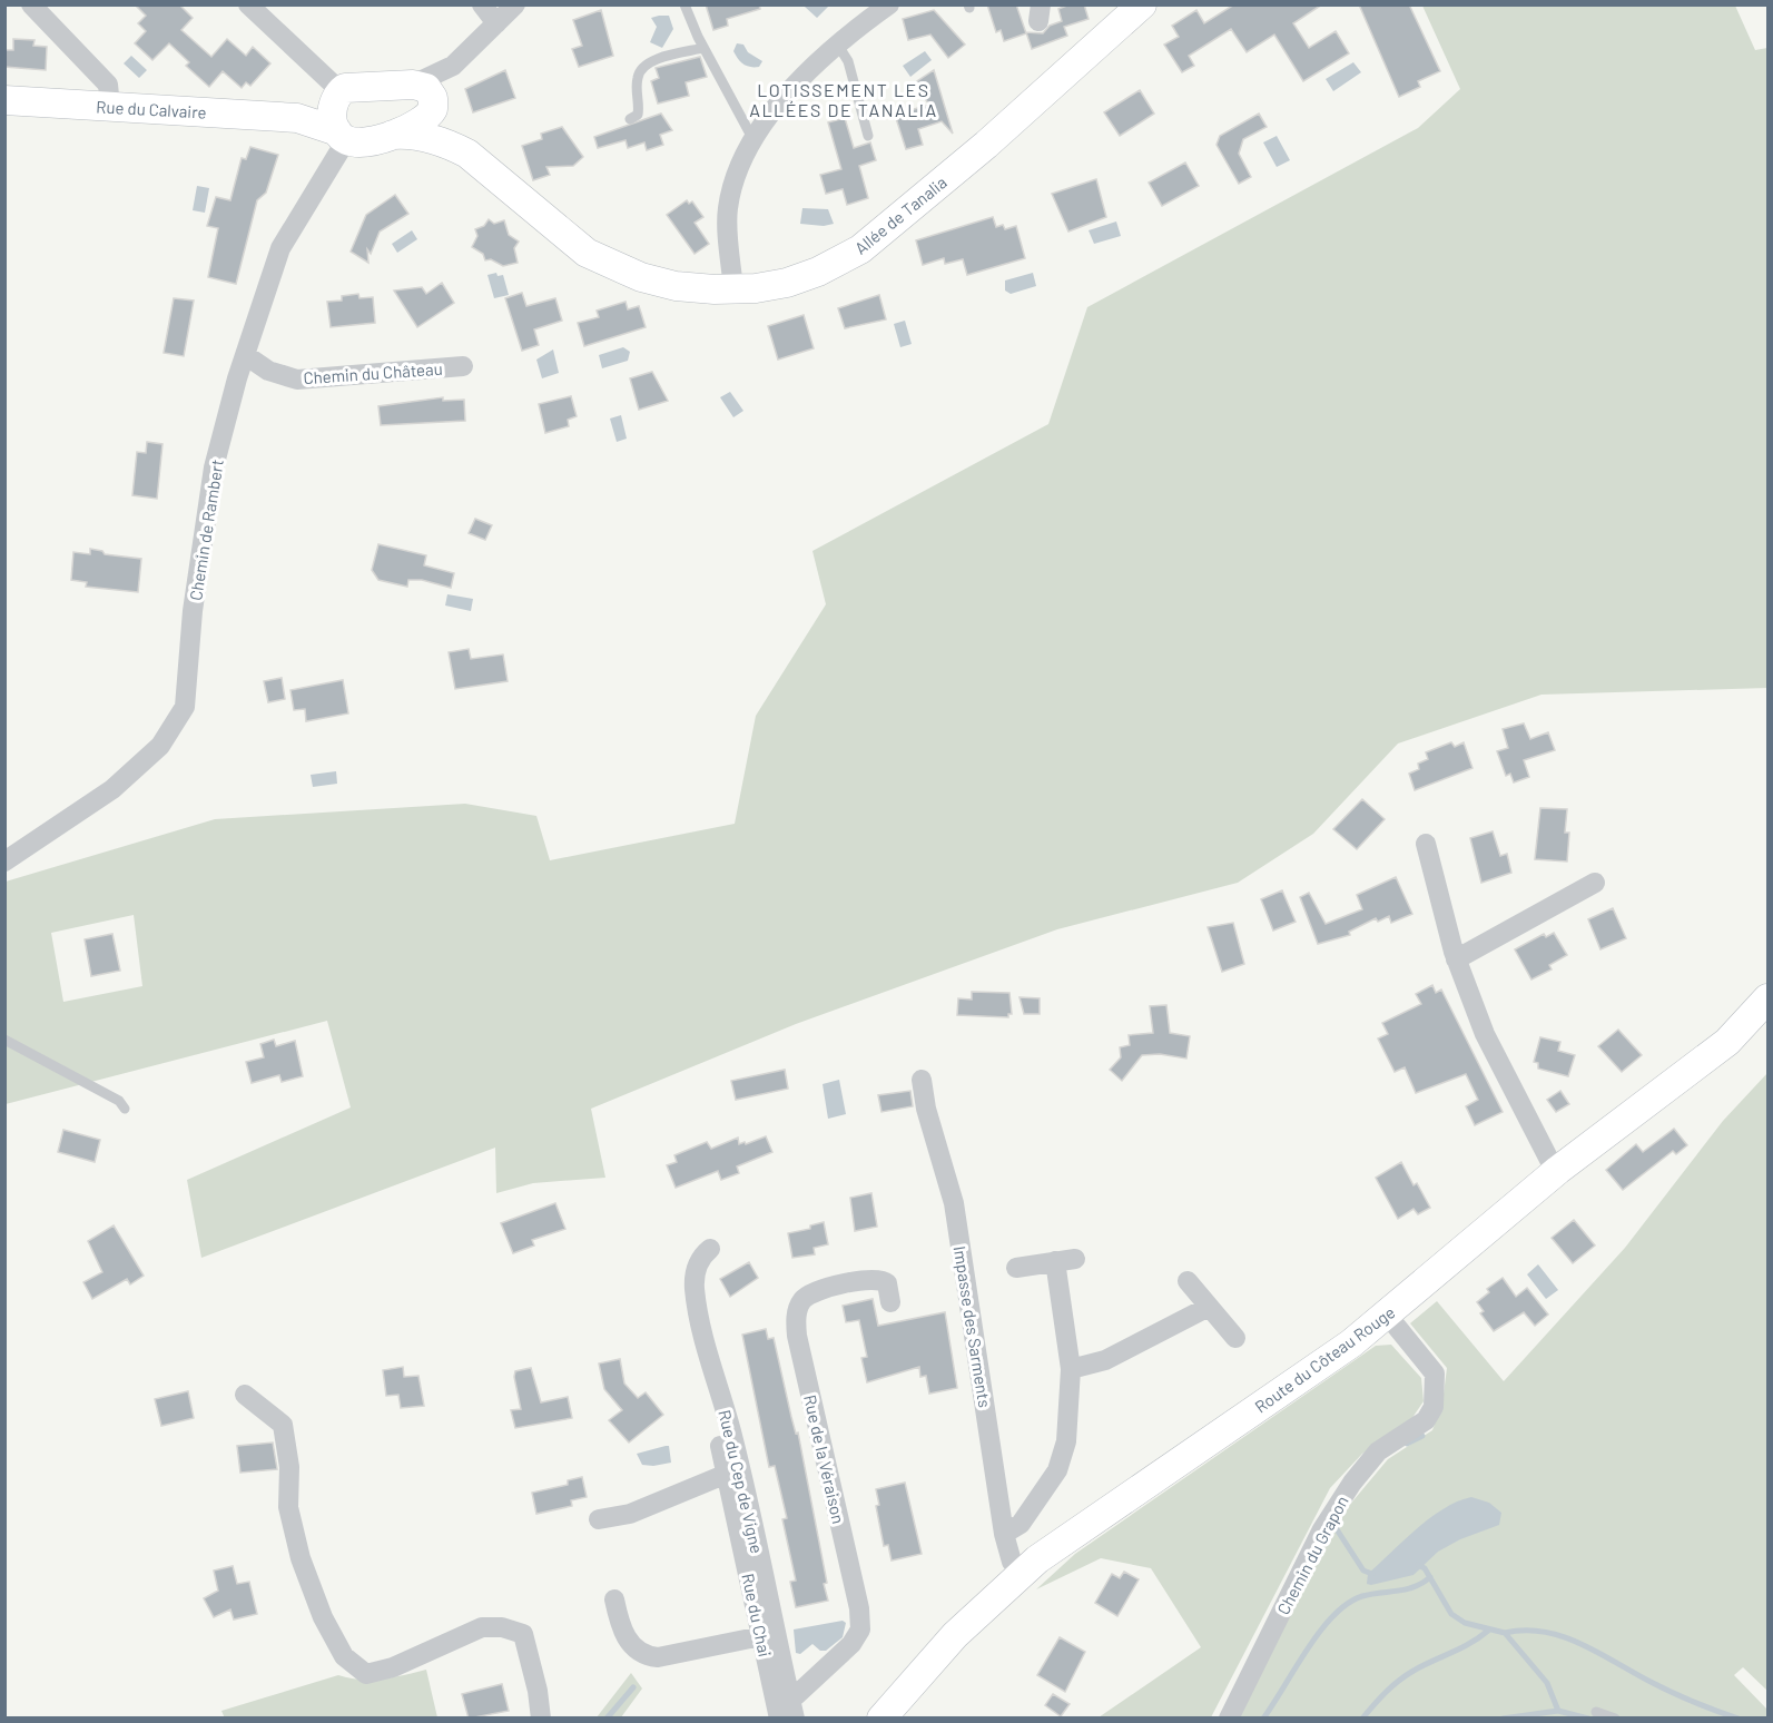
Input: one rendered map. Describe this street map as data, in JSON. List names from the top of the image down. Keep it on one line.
{"streets":{"street":["Rue du Calvaire","Allée de Tanalia","Chemin du Château","Chemin de Rambert","Impasse des Sarments","Route du Côteau Rouge","Rue de la Véraison","Rue du Cep de Vigne","Chemin du Grapon","Rue du Chai"]},"crossings":[["Rue du Calvaire","Chemin de Rambert"],["Chemin du Château","Chemin de Rambert"],["Impasse des Sarments","Route du Côteau Rouge"],["Route du Côteau Rouge","Chemin du Grapon"],["Rue de la Véraison","Rue du Cep de Vigne"],["Rue du Cep de Vigne","Rue du Chai"]],"districts":["LOTISSEMENT LES ALLÉES DE TANALIA"]}
